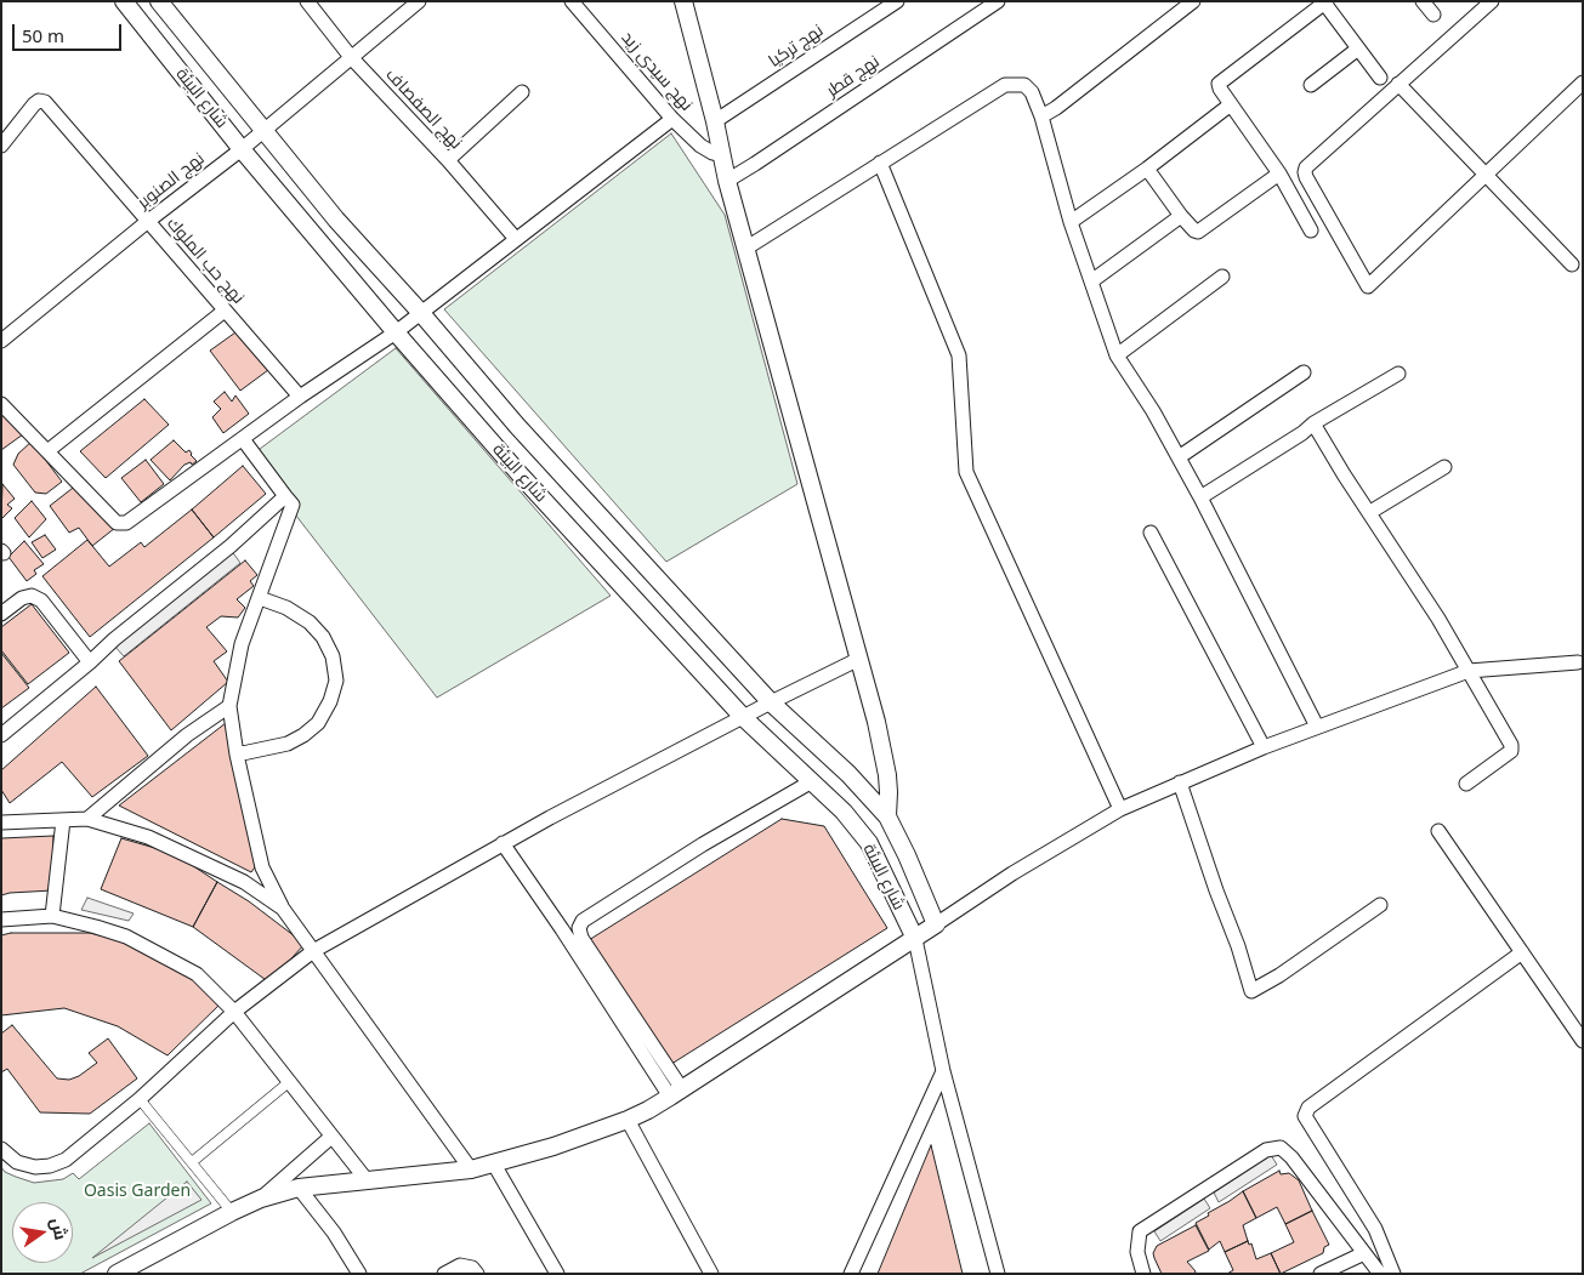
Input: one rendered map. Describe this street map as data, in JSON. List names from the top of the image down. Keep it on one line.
{"streets":{"street":["نهج تركيا","نهج سيدي زيد","نهج قطر","شارع البيئة","نهج الصفصاف","نهج الصنوبر","نهج حب الملوك"]},"crossings":[["شارع البيئة","نهج الصنوبر"],["نهج الصفصاف","نهج الصنوبر"],["نهج الصنوبر","نهج حب الملوك"]],"parks":["Oasis Garden"],"scale_bar":"50 m","north":"right"}
